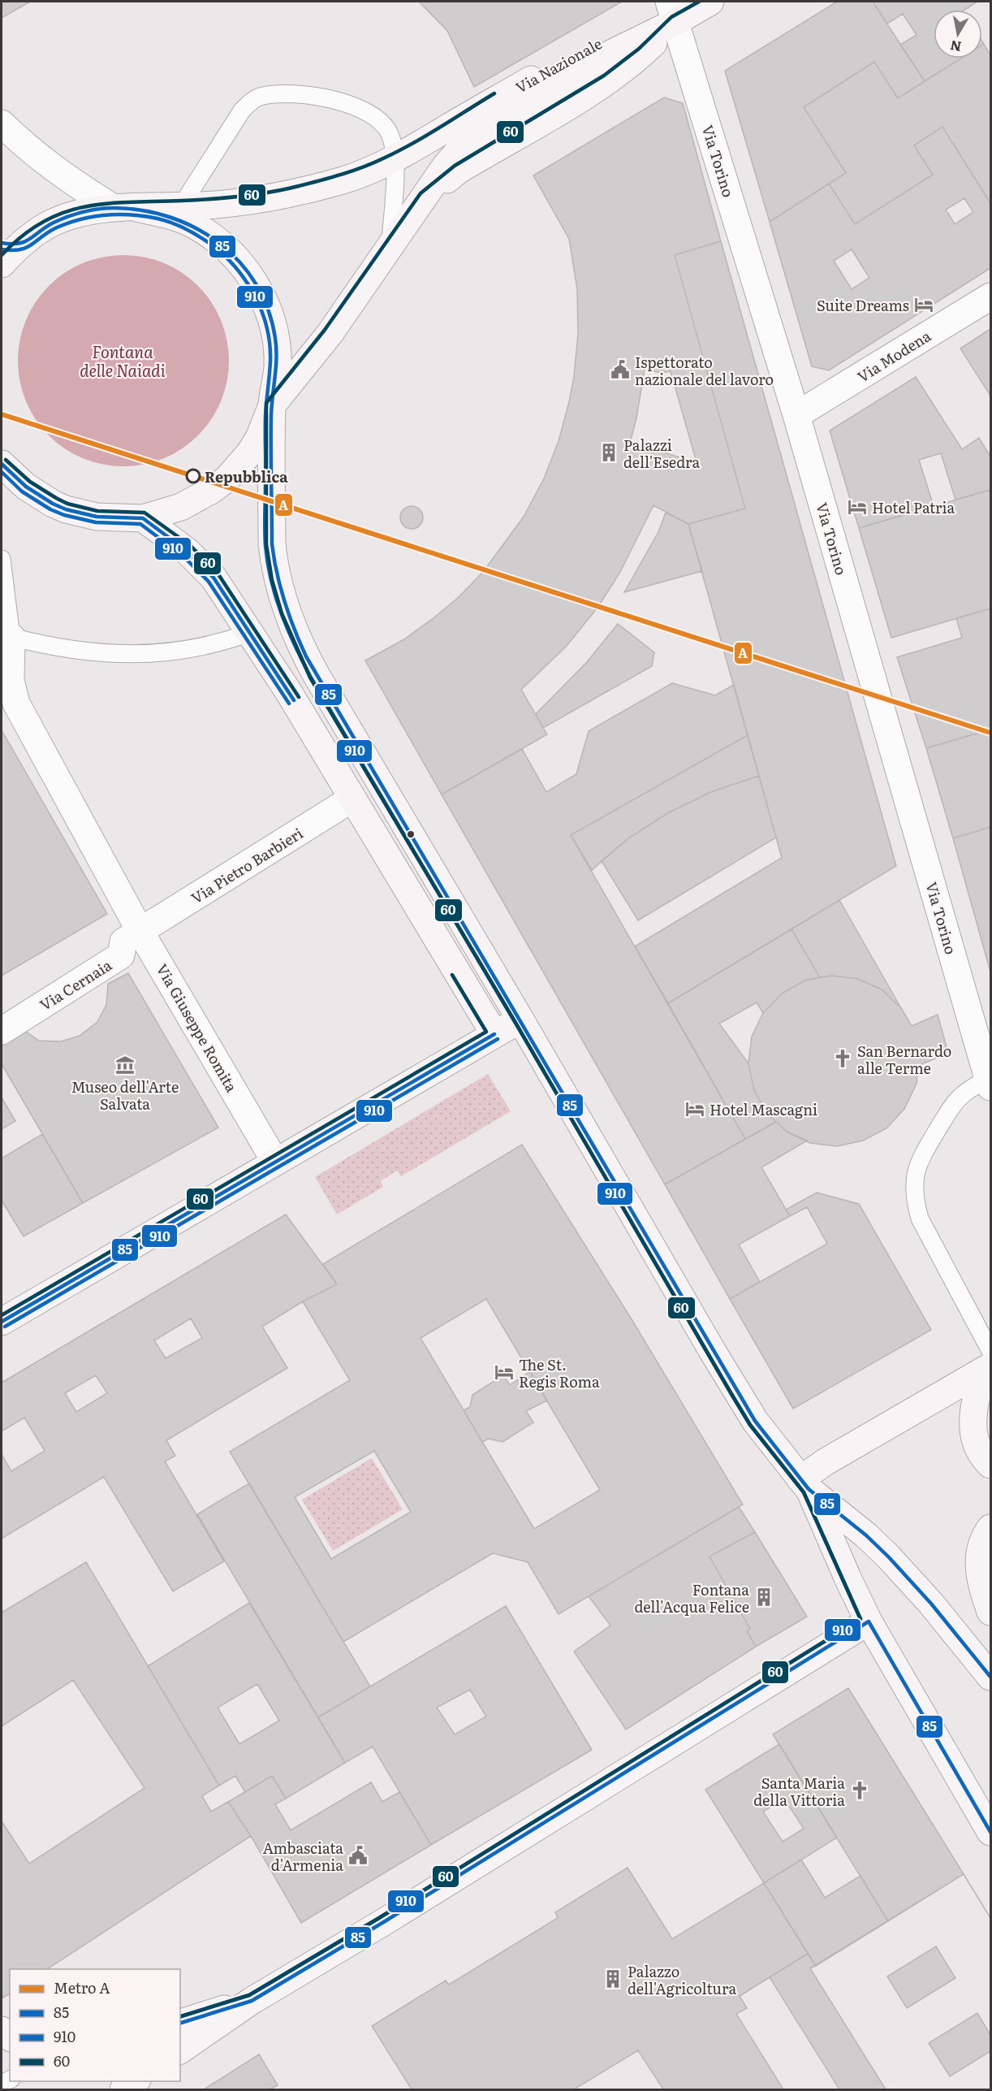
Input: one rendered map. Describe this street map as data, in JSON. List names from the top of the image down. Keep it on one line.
{"streets":{"main road":["Via Nazionale"],"street":["Via Torino","Via Modena","Via Pietro Barbieri","Via Cernaia","Via Giuseppe Romita"]},"crossings":[["Via Nazionale","Via Torino"],["Via Torino","Via Modena"],["Via Pietro Barbieri","Via Cernaia"],["Via Pietro Barbieri","Via Giuseppe Romita"],["Via Cernaia","Via Giuseppe Romita"]],"water":["Fontana delle Naiadi"],"places":{"hotel":["Suite Dreams","Hotel Patria","Hotel Mascagni","The St. Regis Roma"],"public building":["Ispettorato nazionale del lavoro","Ambasciata d'Armenia"],"building":["Palazzi dell'Esedra","Fontana dell'Acqua Felice","Palazzo dell'Agricoltura"],"other":["Repubblica"],"church":["San Bernardo alle Terme","Santa Maria della Vittoria"],"museum":["Museo dell'Arte Salvata"]},"lines":["transit line 60","transit line 85","transit line 910","metro line A"],"legend":["Metro A","85","910","60"],"north":"bottom"}
